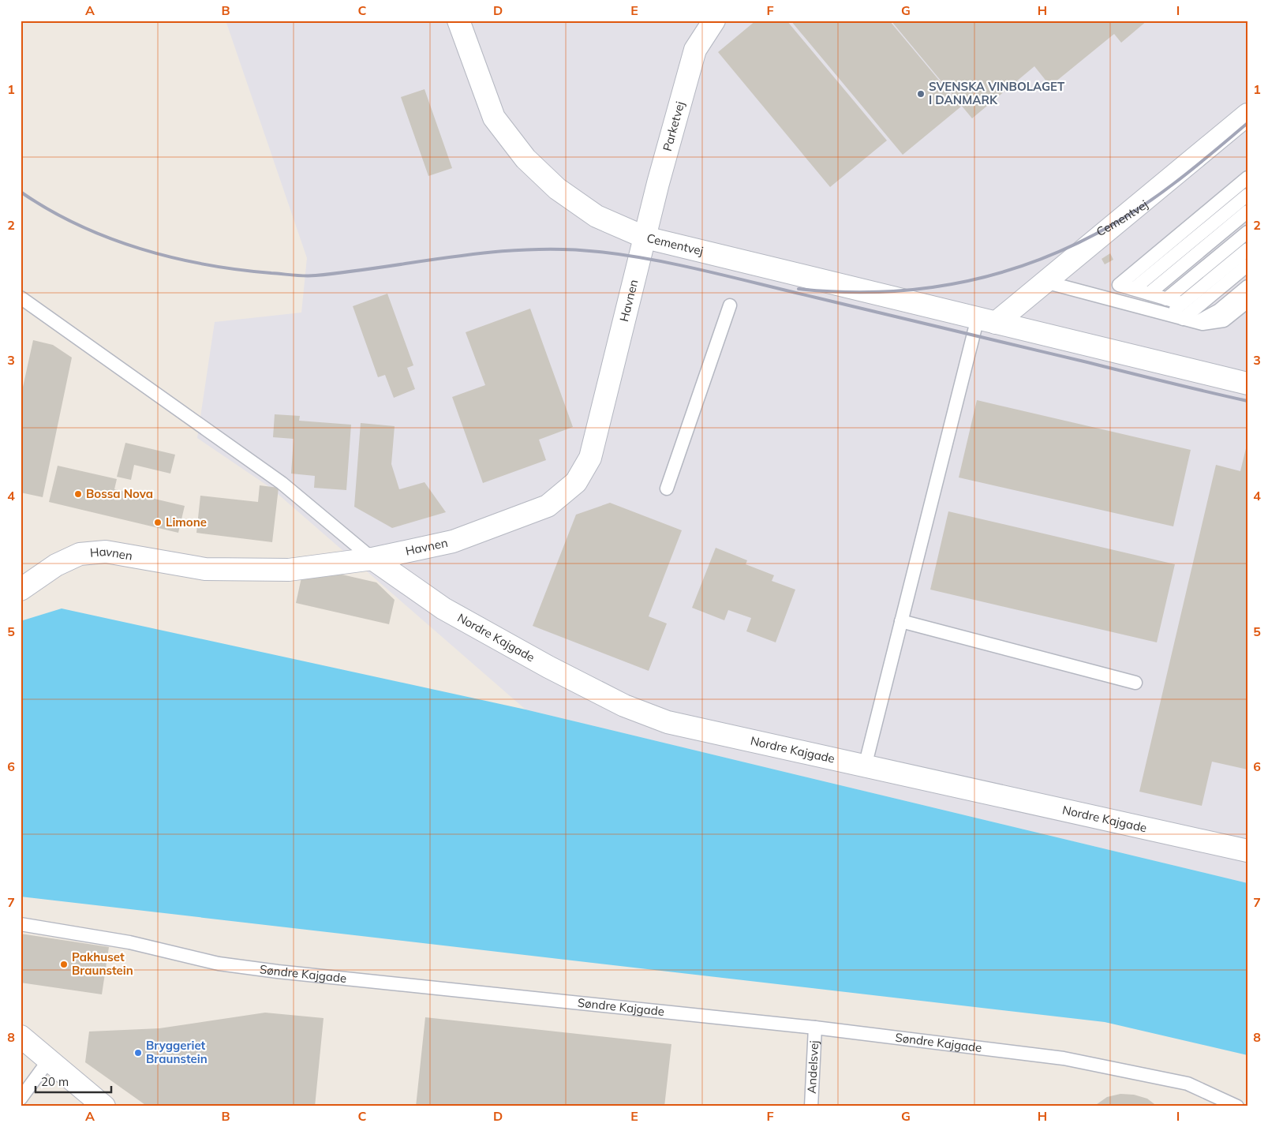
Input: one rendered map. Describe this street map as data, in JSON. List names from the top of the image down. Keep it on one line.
{"streets":{"street":["Parketvej","Cementvej","Havnen","Nordre Kajgade"],"lane":["Søndre Kajgade","Andelsvej"]},"crossings":[["Parketvej","Cementvej"],["Parketvej","Havnen"],["Cementvej","Havnen"],["Havnen","Nordre Kajgade"],["Søndre Kajgade","Andelsvej"]],"places":["SVENSKA VINBOLAGET I DANMARK","Bossa Nova","Limone","Pakhuset Braunstein","Bryggeriet Braunstein"],"scale_bar":"20 m","grid":{"columns":["A","B","C","D","E","F","G","H","I"],"rows":["1","2","3","4","5","6","7","8"]}}
